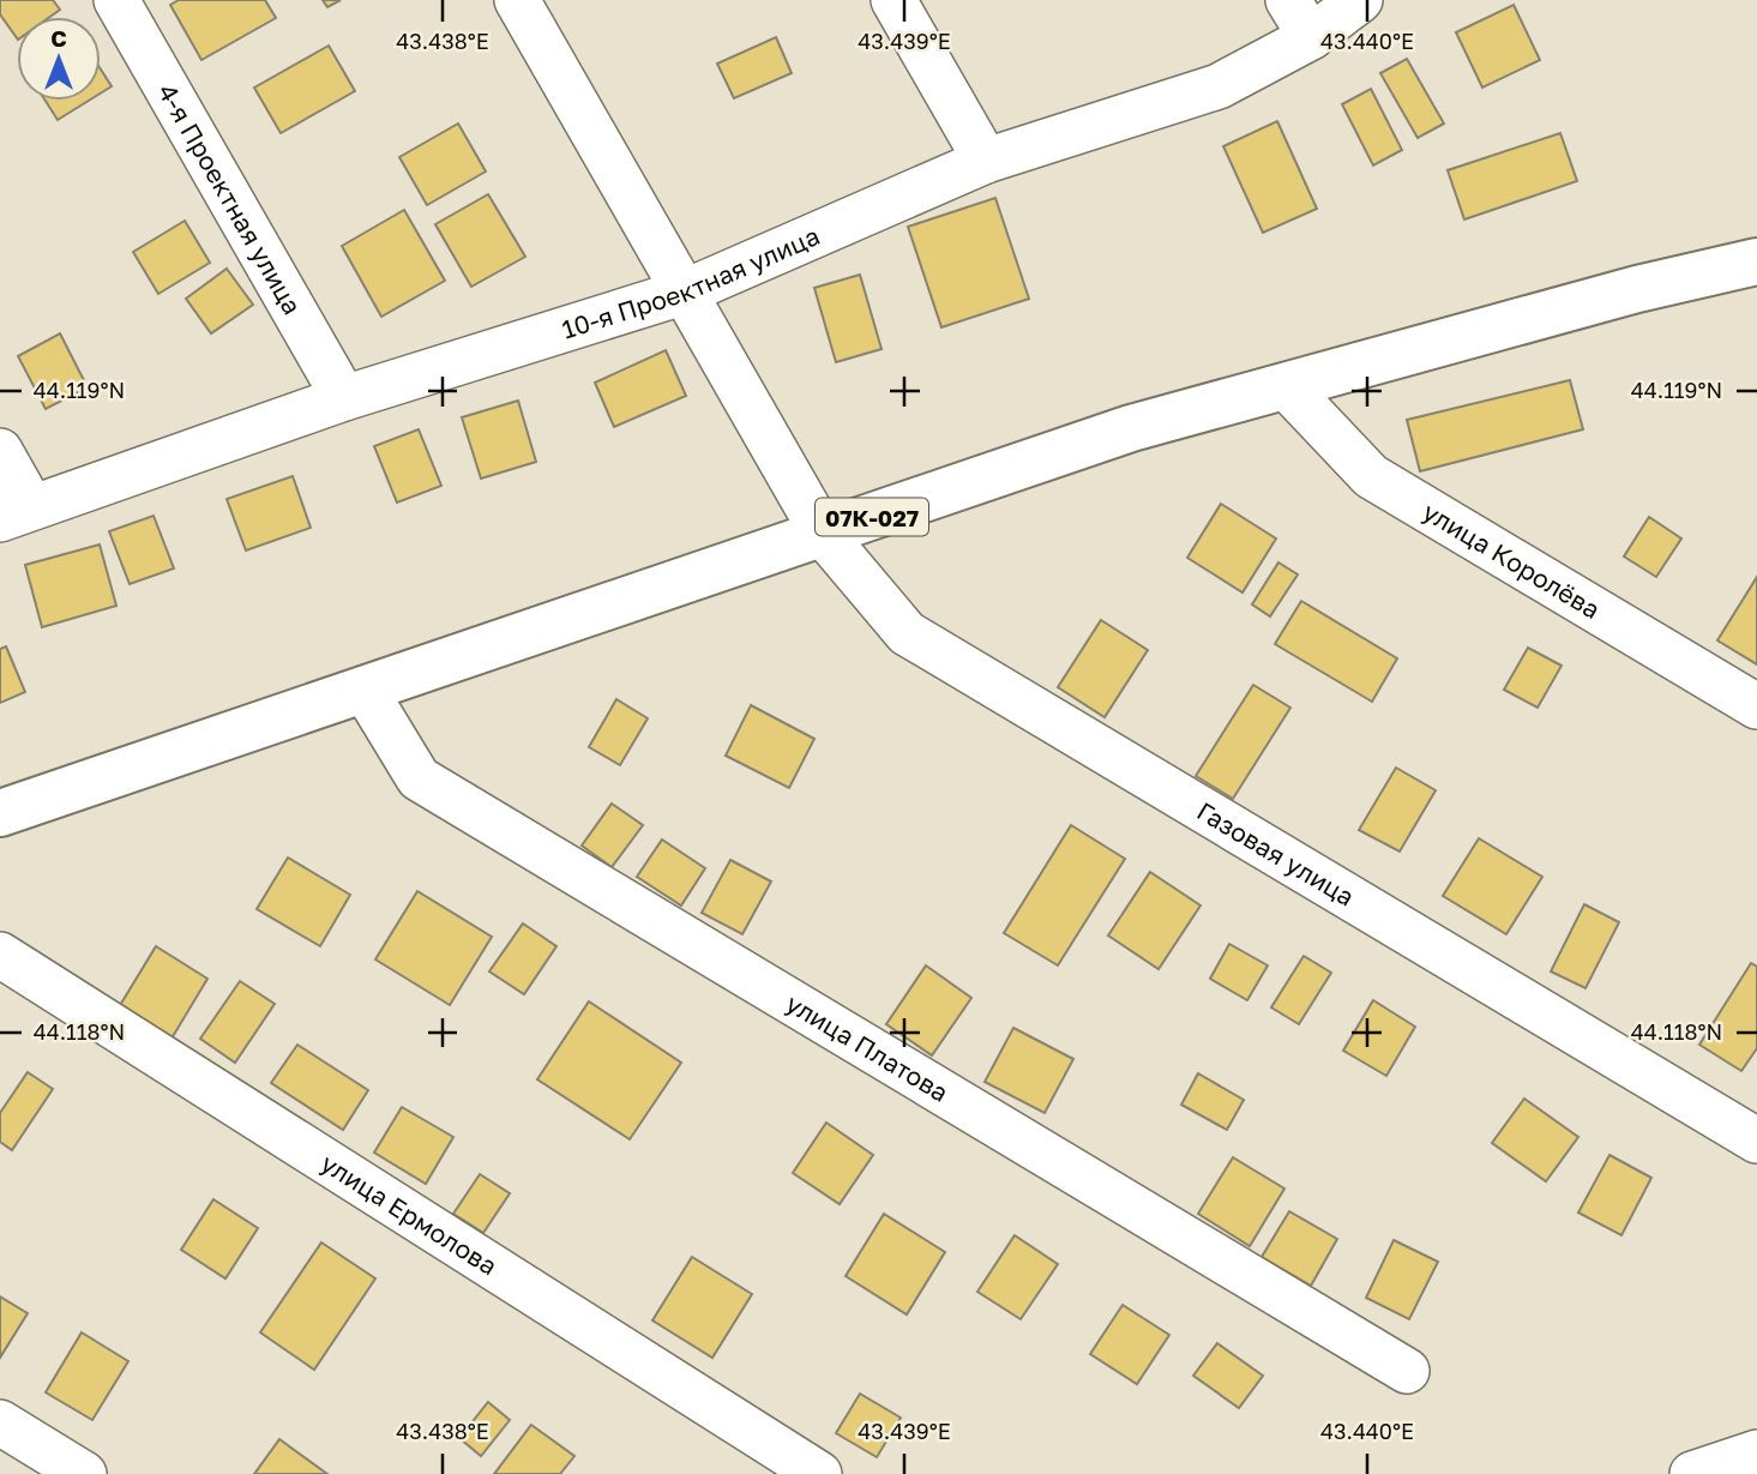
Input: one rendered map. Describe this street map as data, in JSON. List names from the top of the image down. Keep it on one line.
{"streets":{"main road":["07К-027"],"street":["4-я Проектная улица","10-я Проектная улица","улица Королёва","Газовая улица","улица Платова","улица Ермолова"]},"crossings":[["4-я Проектная улица","10-я Проектная улица"],["10-я Проектная улица","Газовая улица"],["07К-027","улица Королёва"],["07К-027","Газовая улица"],["07К-027","улица Платова"]],"north":"top","coordinates":["43.438°E","43.439°E","43.440°E","44.119°N","44.118°N"]}
